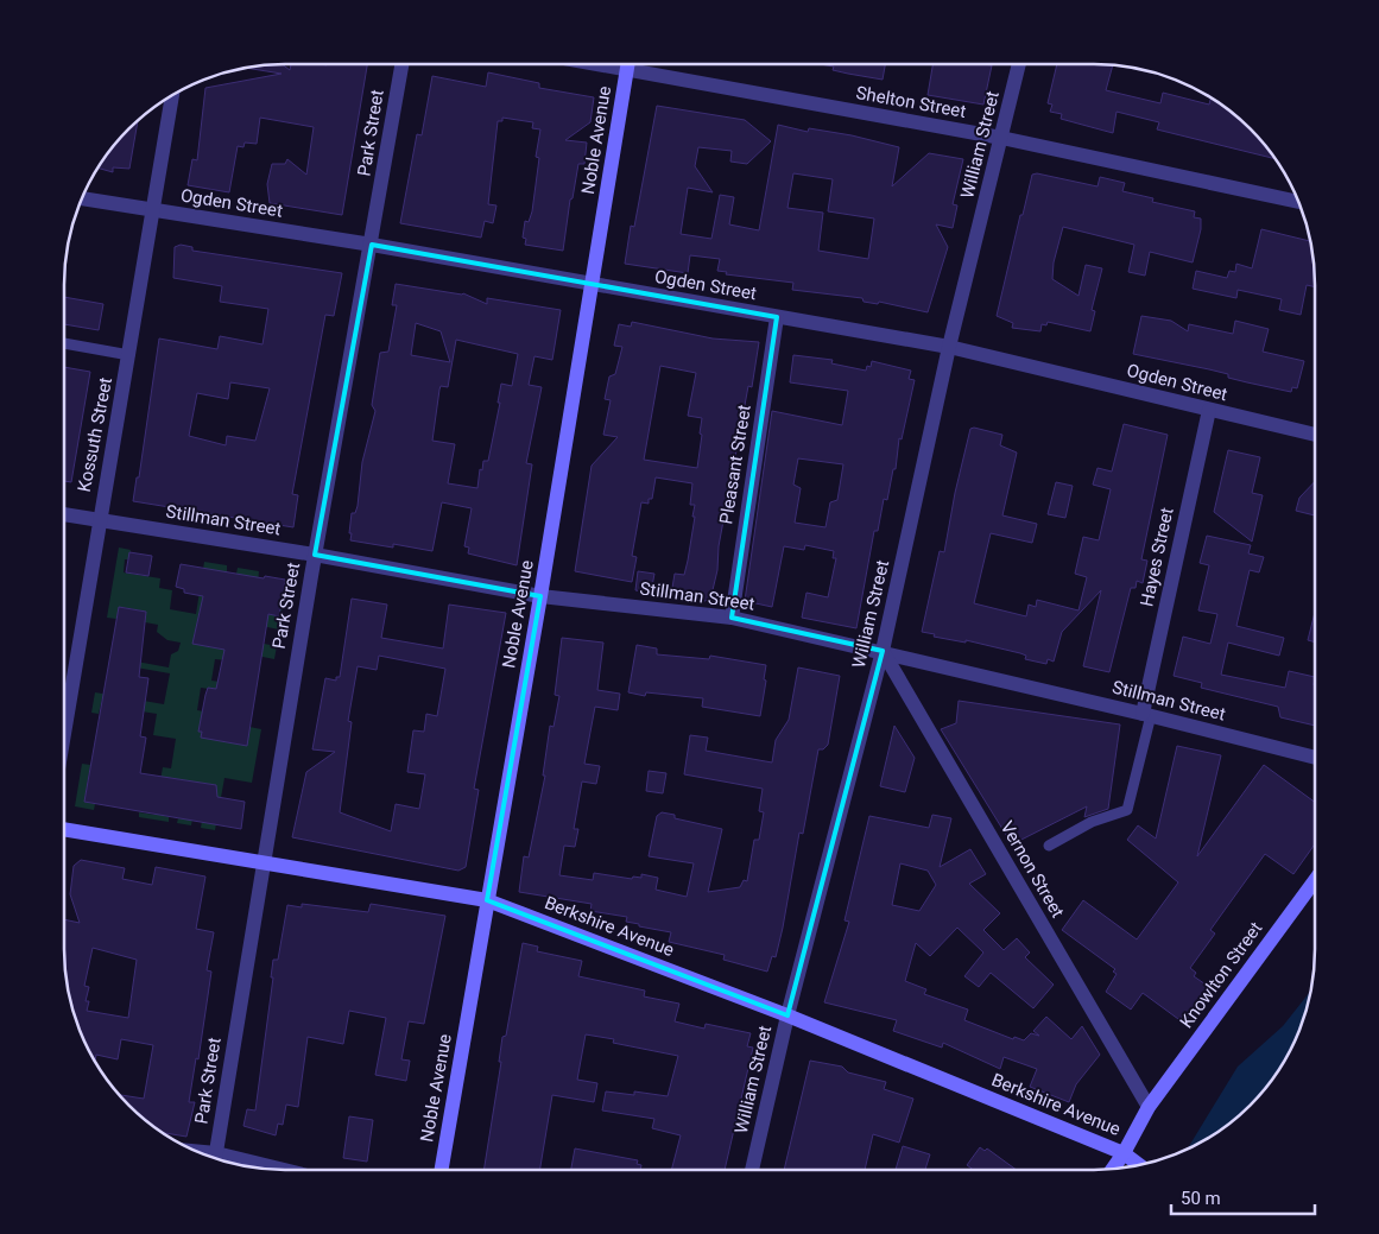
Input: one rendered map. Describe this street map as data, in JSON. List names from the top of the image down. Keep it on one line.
{"streets":{"main road":["Noble Avenue","Berkshire Avenue","Knowlton Street"],"street":["Shelton Street","Park Street","William Street","Ogden Street","Kossuth Street","Pleasant Street","Stillman Street","Hayes Street","Vernon Street"]},"crossings":[["Shelton Street","Noble Avenue"],["Shelton Street","William Street"],["Park Street","Ogden Street"],["Park Street","Stillman Street"],["Park Street","Berkshire Avenue"],["Noble Avenue","Ogden Street"],["Noble Avenue","Stillman Street"],["Noble Avenue","Berkshire Avenue"],["William Street","Ogden Street"],["William Street","Stillman Street"],["William Street","Vernon Street"],["William Street","Berkshire Avenue"],["Ogden Street","Kossuth Street"],["Ogden Street","Pleasant Street"],["Ogden Street","Hayes Street"],["Kossuth Street","Stillman Street"],["Pleasant Street","Stillman Street"],["Stillman Street","Hayes Street"],["Stillman Street","Vernon Street"],["Vernon Street","Knowlton Street"],["Berkshire Avenue","Knowlton Street"]],"scale_bar":"50 m"}
